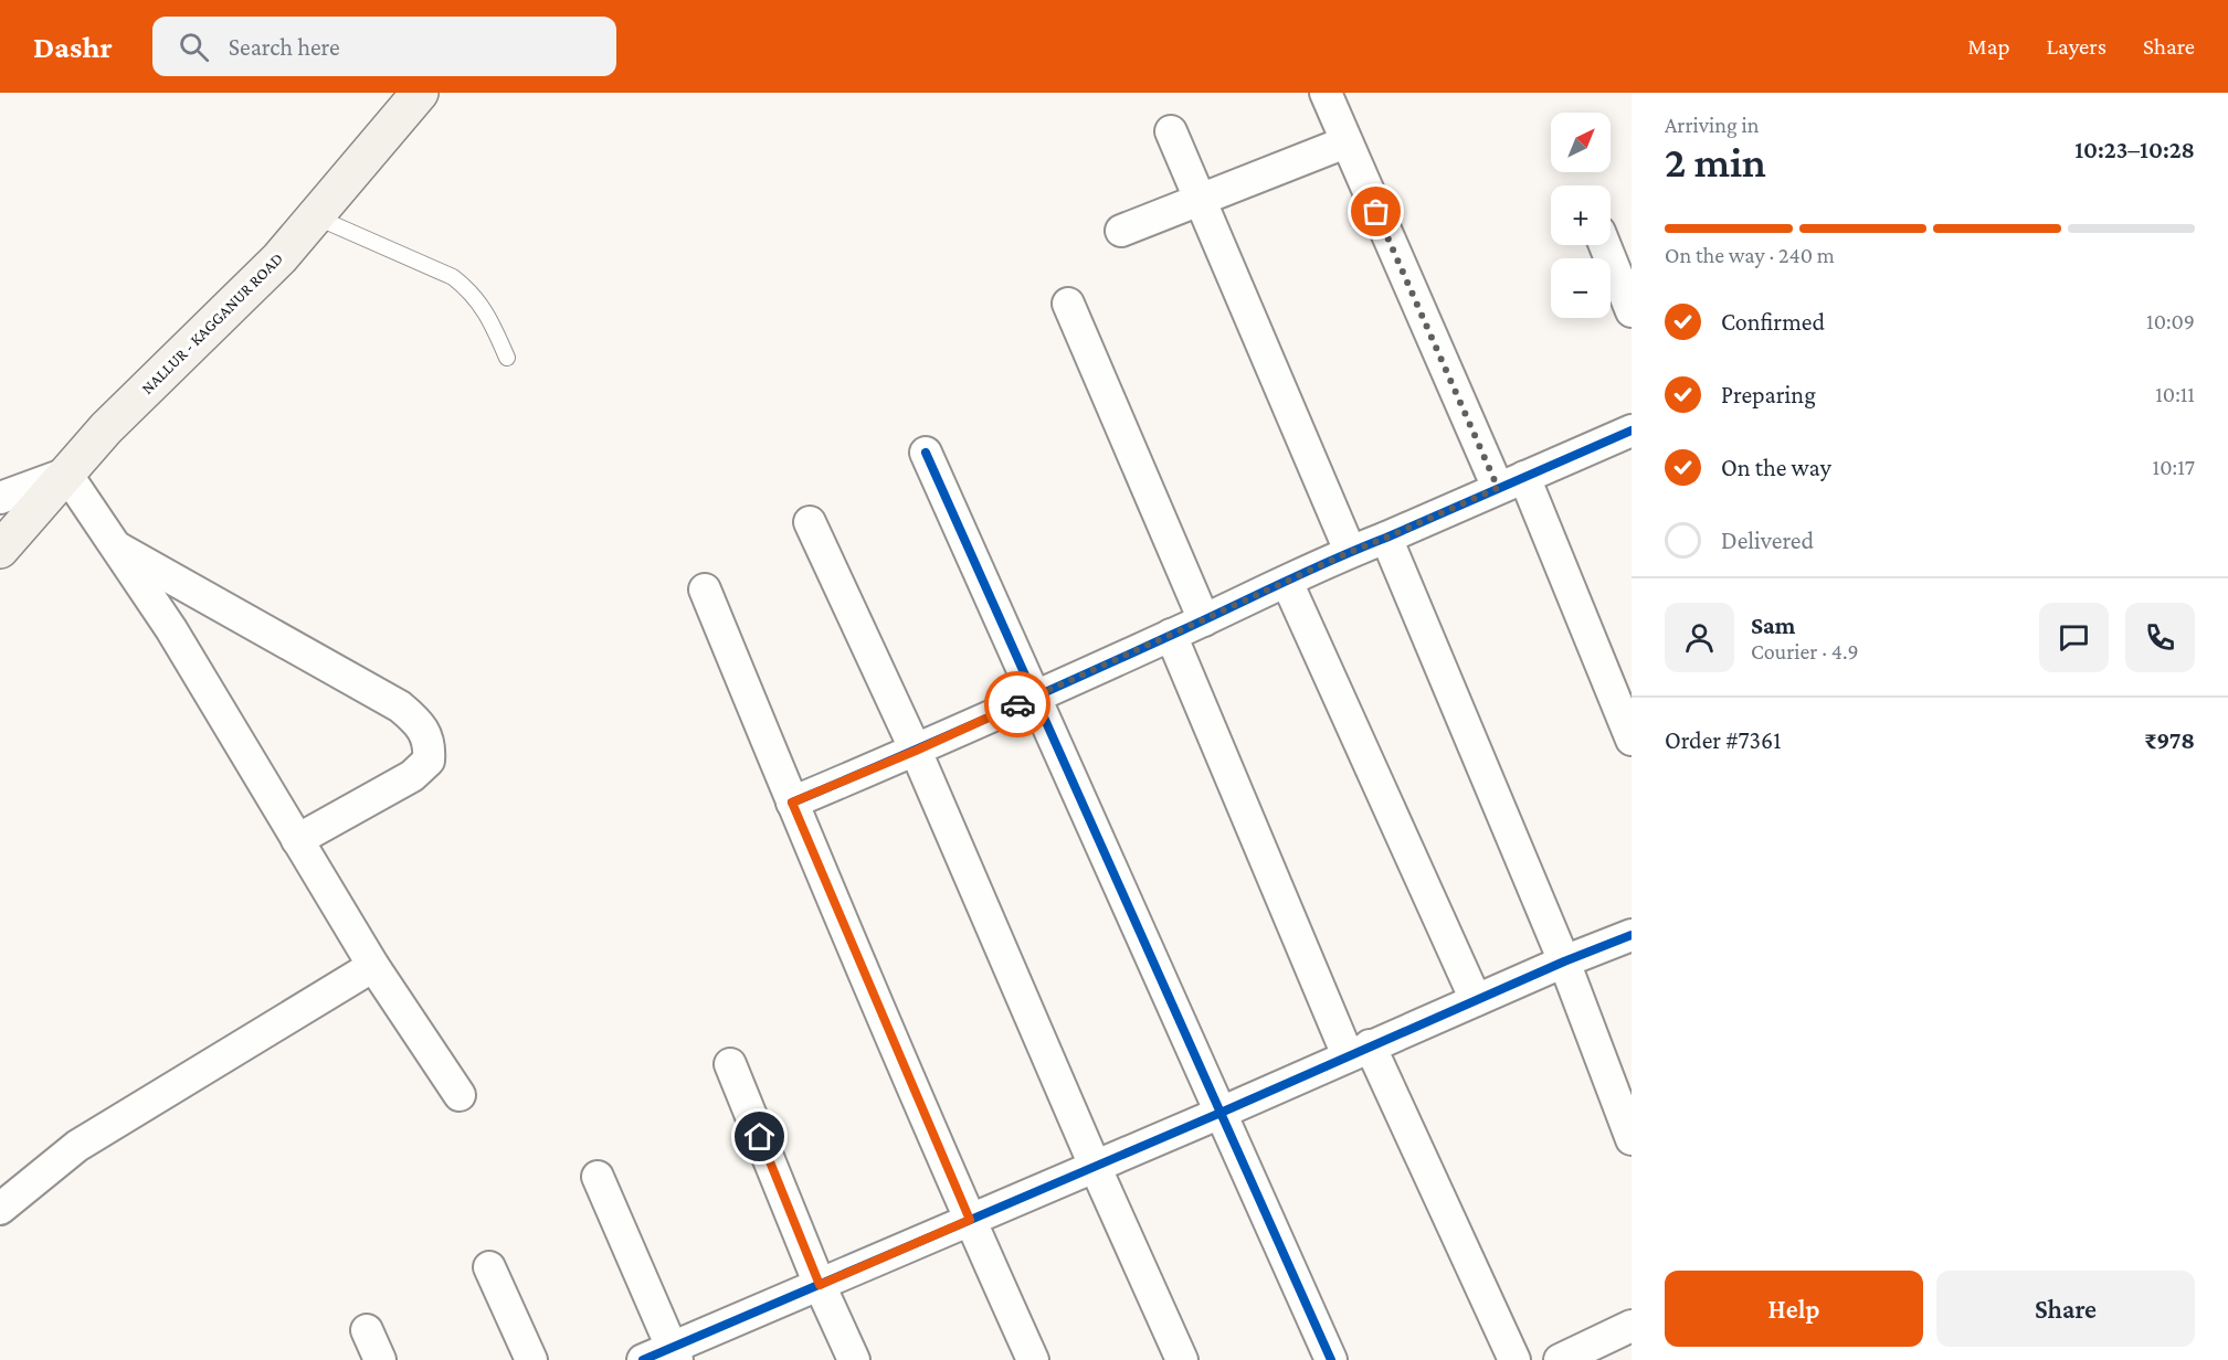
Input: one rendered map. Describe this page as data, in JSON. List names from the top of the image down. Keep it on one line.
{"streets":{"main road":["NALLUR - KAGGANUR ROAD"]},"north":"top right","page":{"header":"Dashr","search":"Search here","nav":["Map","Layers","Share"],"heading":["2 min","Arriving in","10:23–10:28"],"panel":["Sam","Courier · 4.9","Order #7361","₹978"],"map_buttons":["+","−"],"bar":"On the way · 240 m","list":[["Confirmed","10:09"],["Preparing","10:11"],["On the way","10:17"],"Delivered"],"buttons":["Help","Share"]}}
